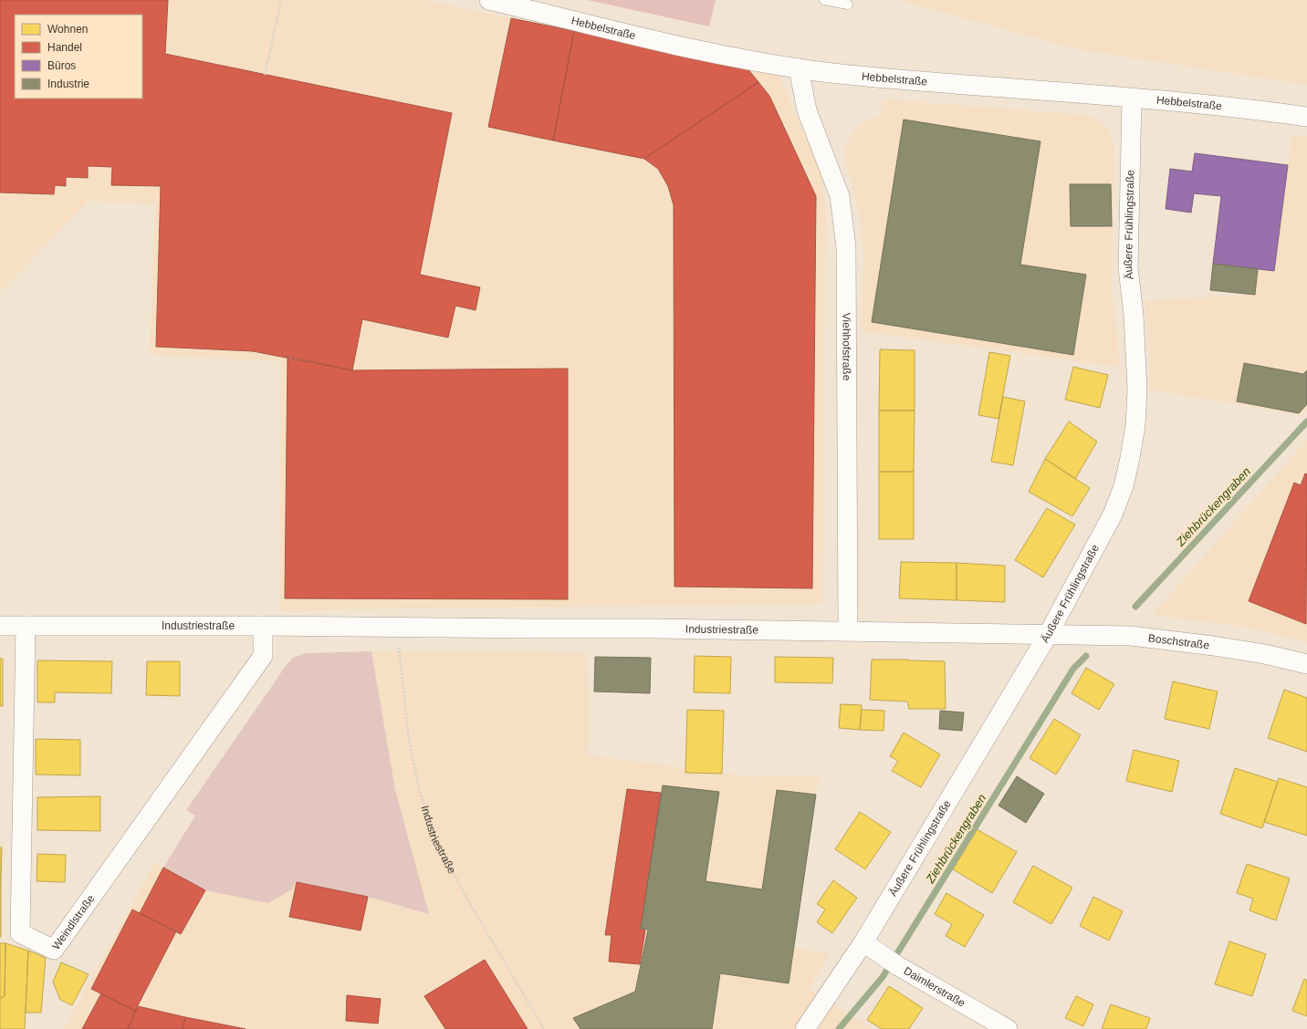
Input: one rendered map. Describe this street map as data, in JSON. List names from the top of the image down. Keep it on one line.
{"streets":{"street":["Hebbelstraße","Äußere Frühlingstraße","Viehhofstraße","Industriestraße","Boschstraße","Weindlstraße","Daimlerstraße"]},"crossings":[["Hebbelstraße","Äußere Frühlingstraße"],["Hebbelstraße","Viehhofstraße"],["Äußere Frühlingstraße","Industriestraße"],["Äußere Frühlingstraße","Boschstraße"],["Äußere Frühlingstraße","Daimlerstraße"],["Viehhofstraße","Industriestraße"],["Industriestraße","Boschstraße"],["Industriestraße","Weindlstraße"]],"water":["Ziehbrückengraben"],"legend":["Wohnen","Handel","Büros","Industrie"]}
